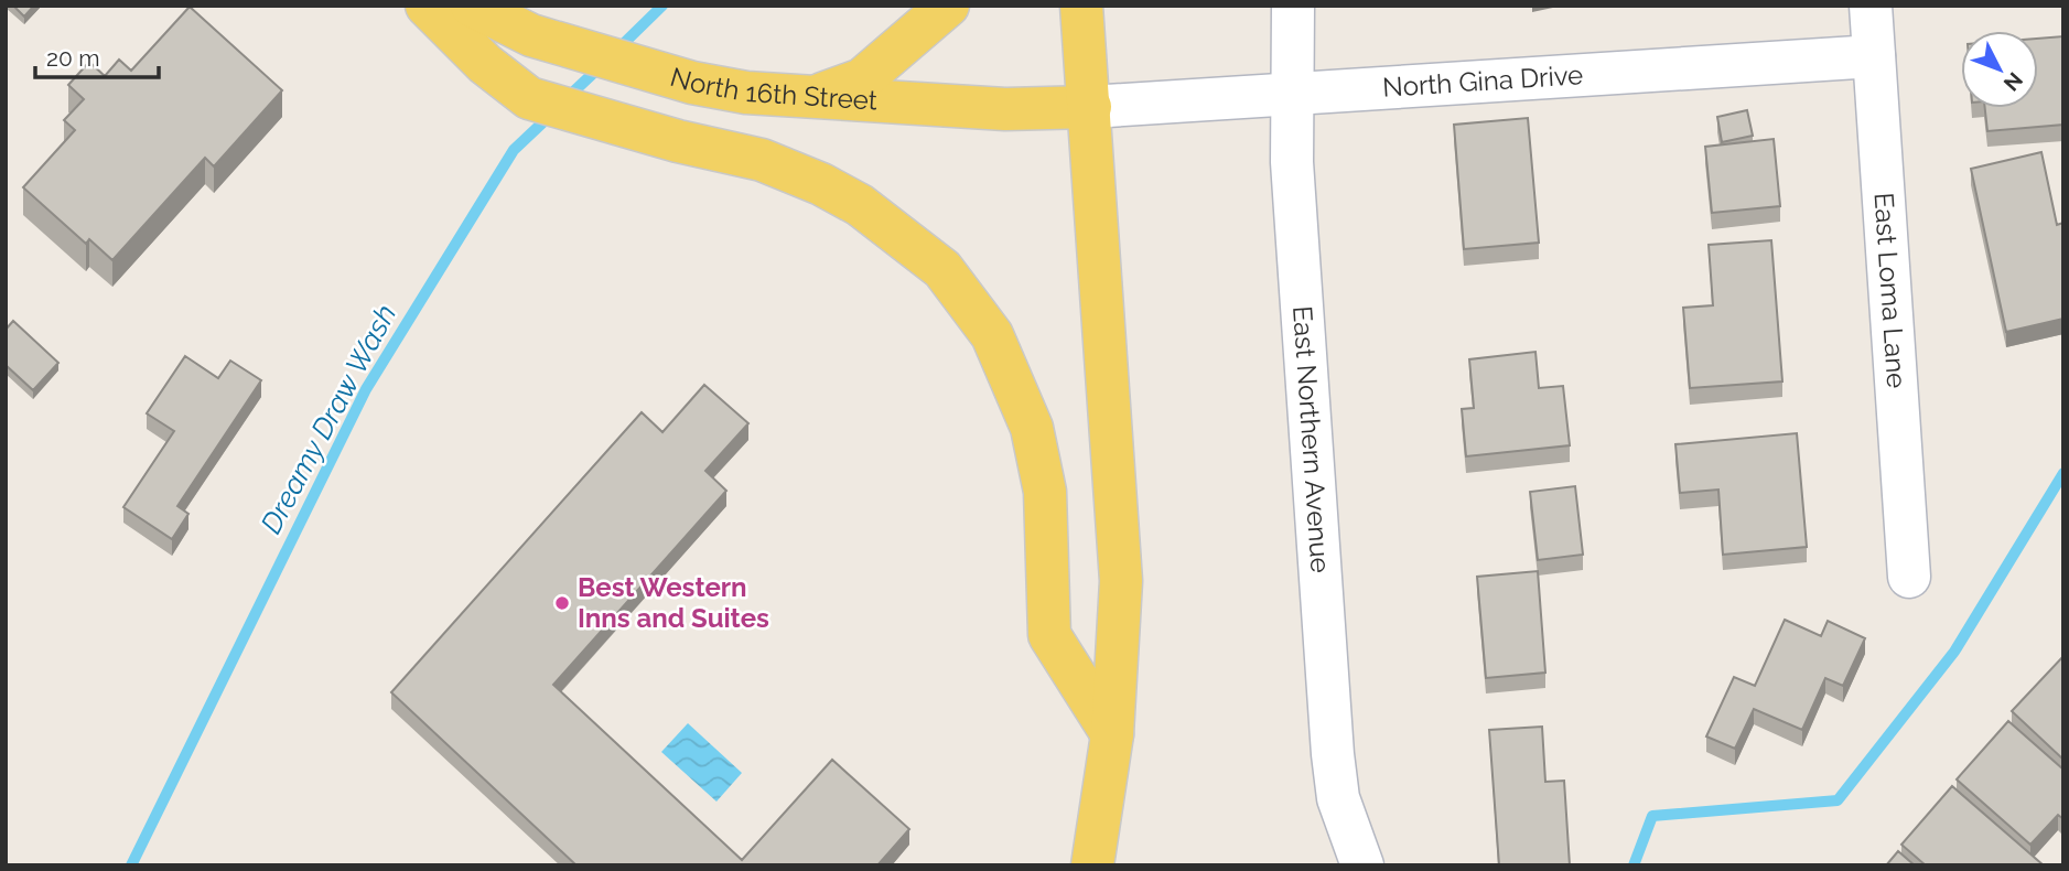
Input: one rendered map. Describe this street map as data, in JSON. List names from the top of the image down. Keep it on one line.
{"streets":{"main road":["North 16th Street"],"street":["North Gina Drive","East Loma Lane","East Northern Avenue"]},"crossings":[["North Gina Drive","North 16th Street"],["North Gina Drive","East Loma Lane"],["North Gina Drive","East Northern Avenue"]],"water":["Dreamy Draw Wash"],"places":["Best Western Inns and Suites"],"scale_bar":"20 m","north":"bottom right"}
